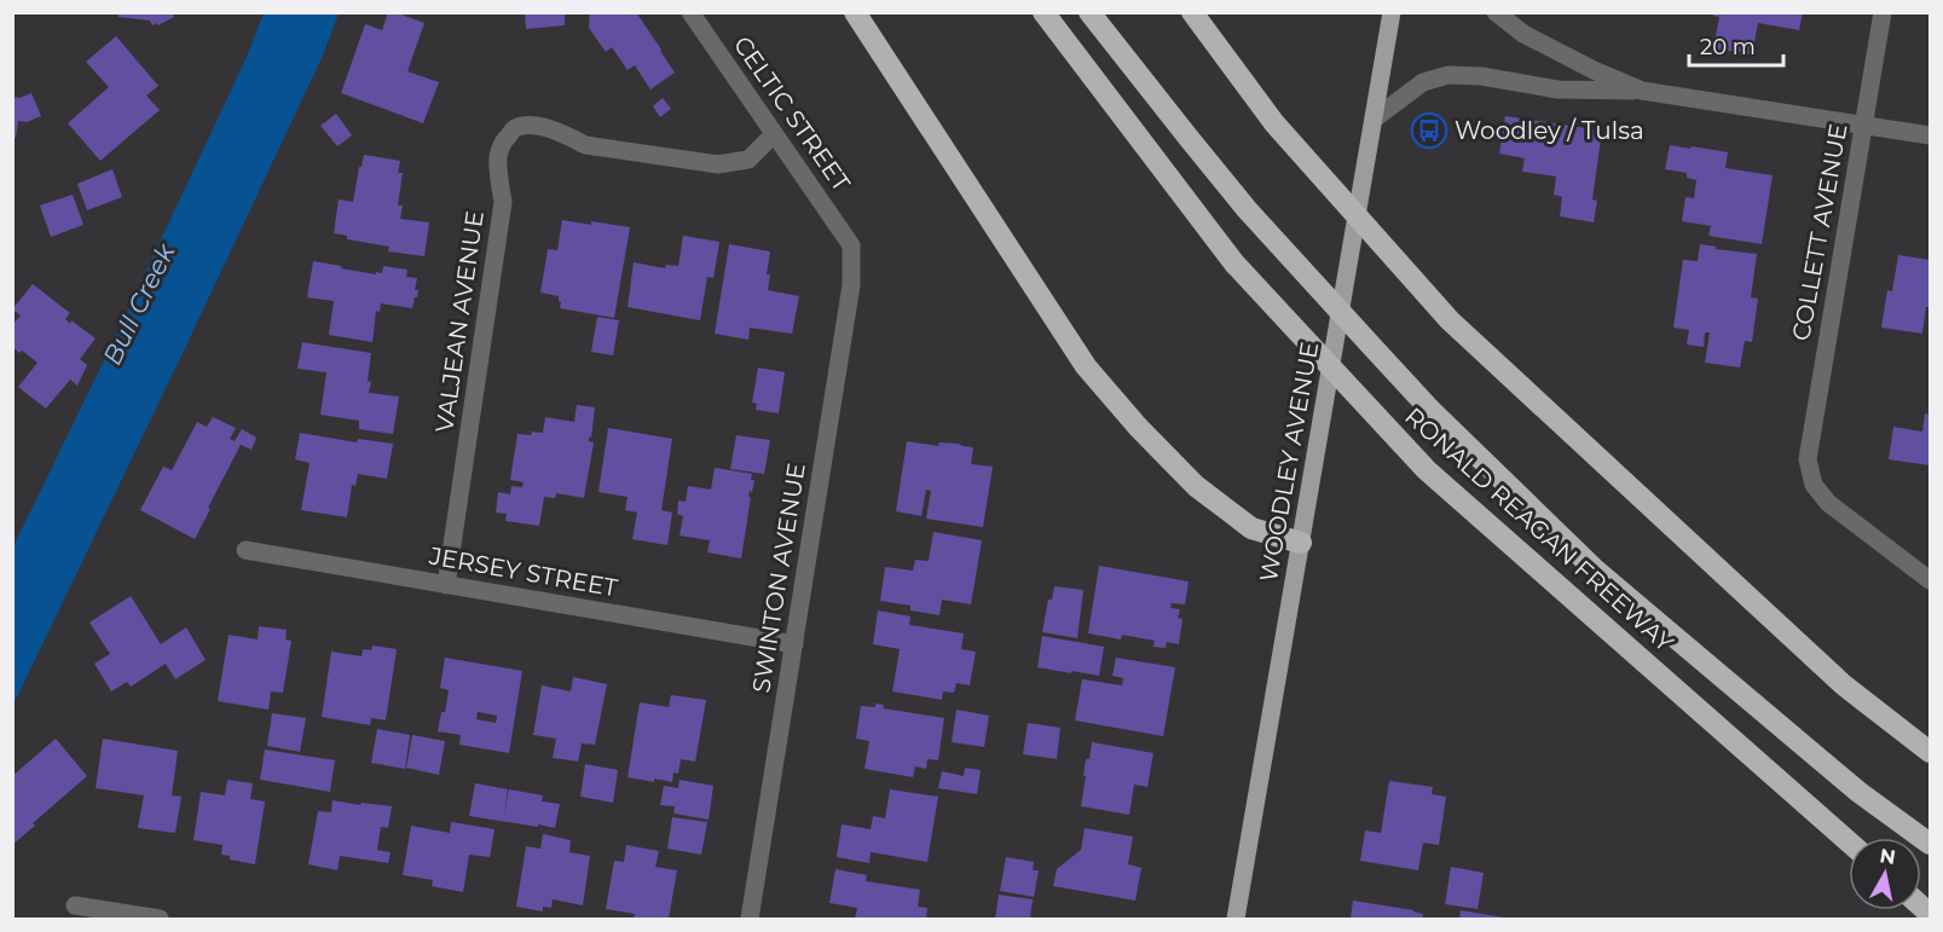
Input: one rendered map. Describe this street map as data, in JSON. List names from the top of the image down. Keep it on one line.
{"streets":{"highway":["RONALD REAGAN FREEWAY"],"main road":["WOODLEY AVENUE"],"street":["CELTIC STREET","COLLETT AVENUE","VALJEAN AVENUE","JERSEY STREET","SWINTON AVENUE"]},"crossings":[["CELTIC STREET","VALJEAN AVENUE"],["CELTIC STREET","SWINTON AVENUE"],["VALJEAN AVENUE","JERSEY STREET"],["JERSEY STREET","SWINTON AVENUE"]],"water":["Bull Creek"],"places":{"bus stop":["Woodley / Tulsa"]},"scale_bar":"20 m","north":"top"}
